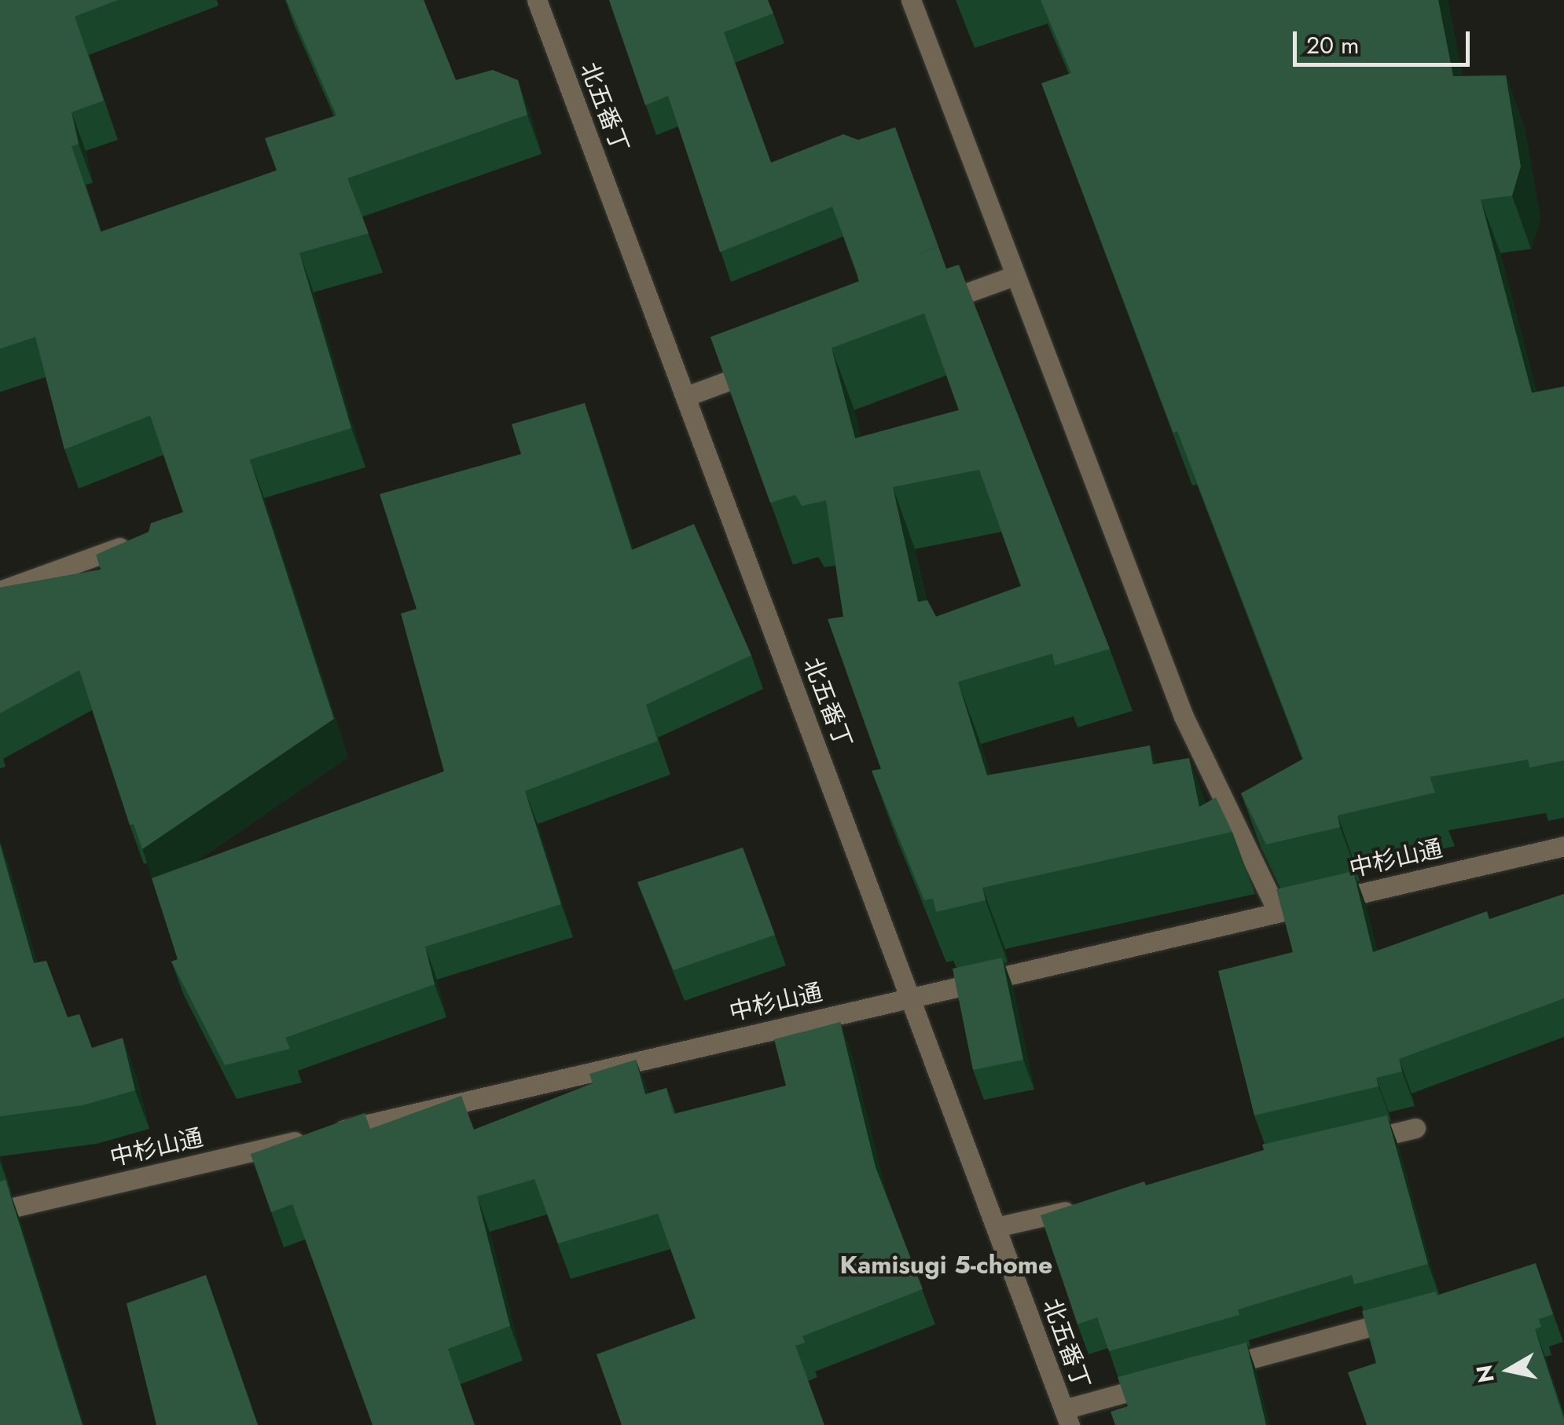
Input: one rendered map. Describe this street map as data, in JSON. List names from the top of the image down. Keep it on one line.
{"streets":{"street":["北五番丁","中杉山通"]},"crossings":[["北五番丁","中杉山通"]],"districts":["Kamisugi 5-chome"],"scale_bar":"20 m","north":"left"}
